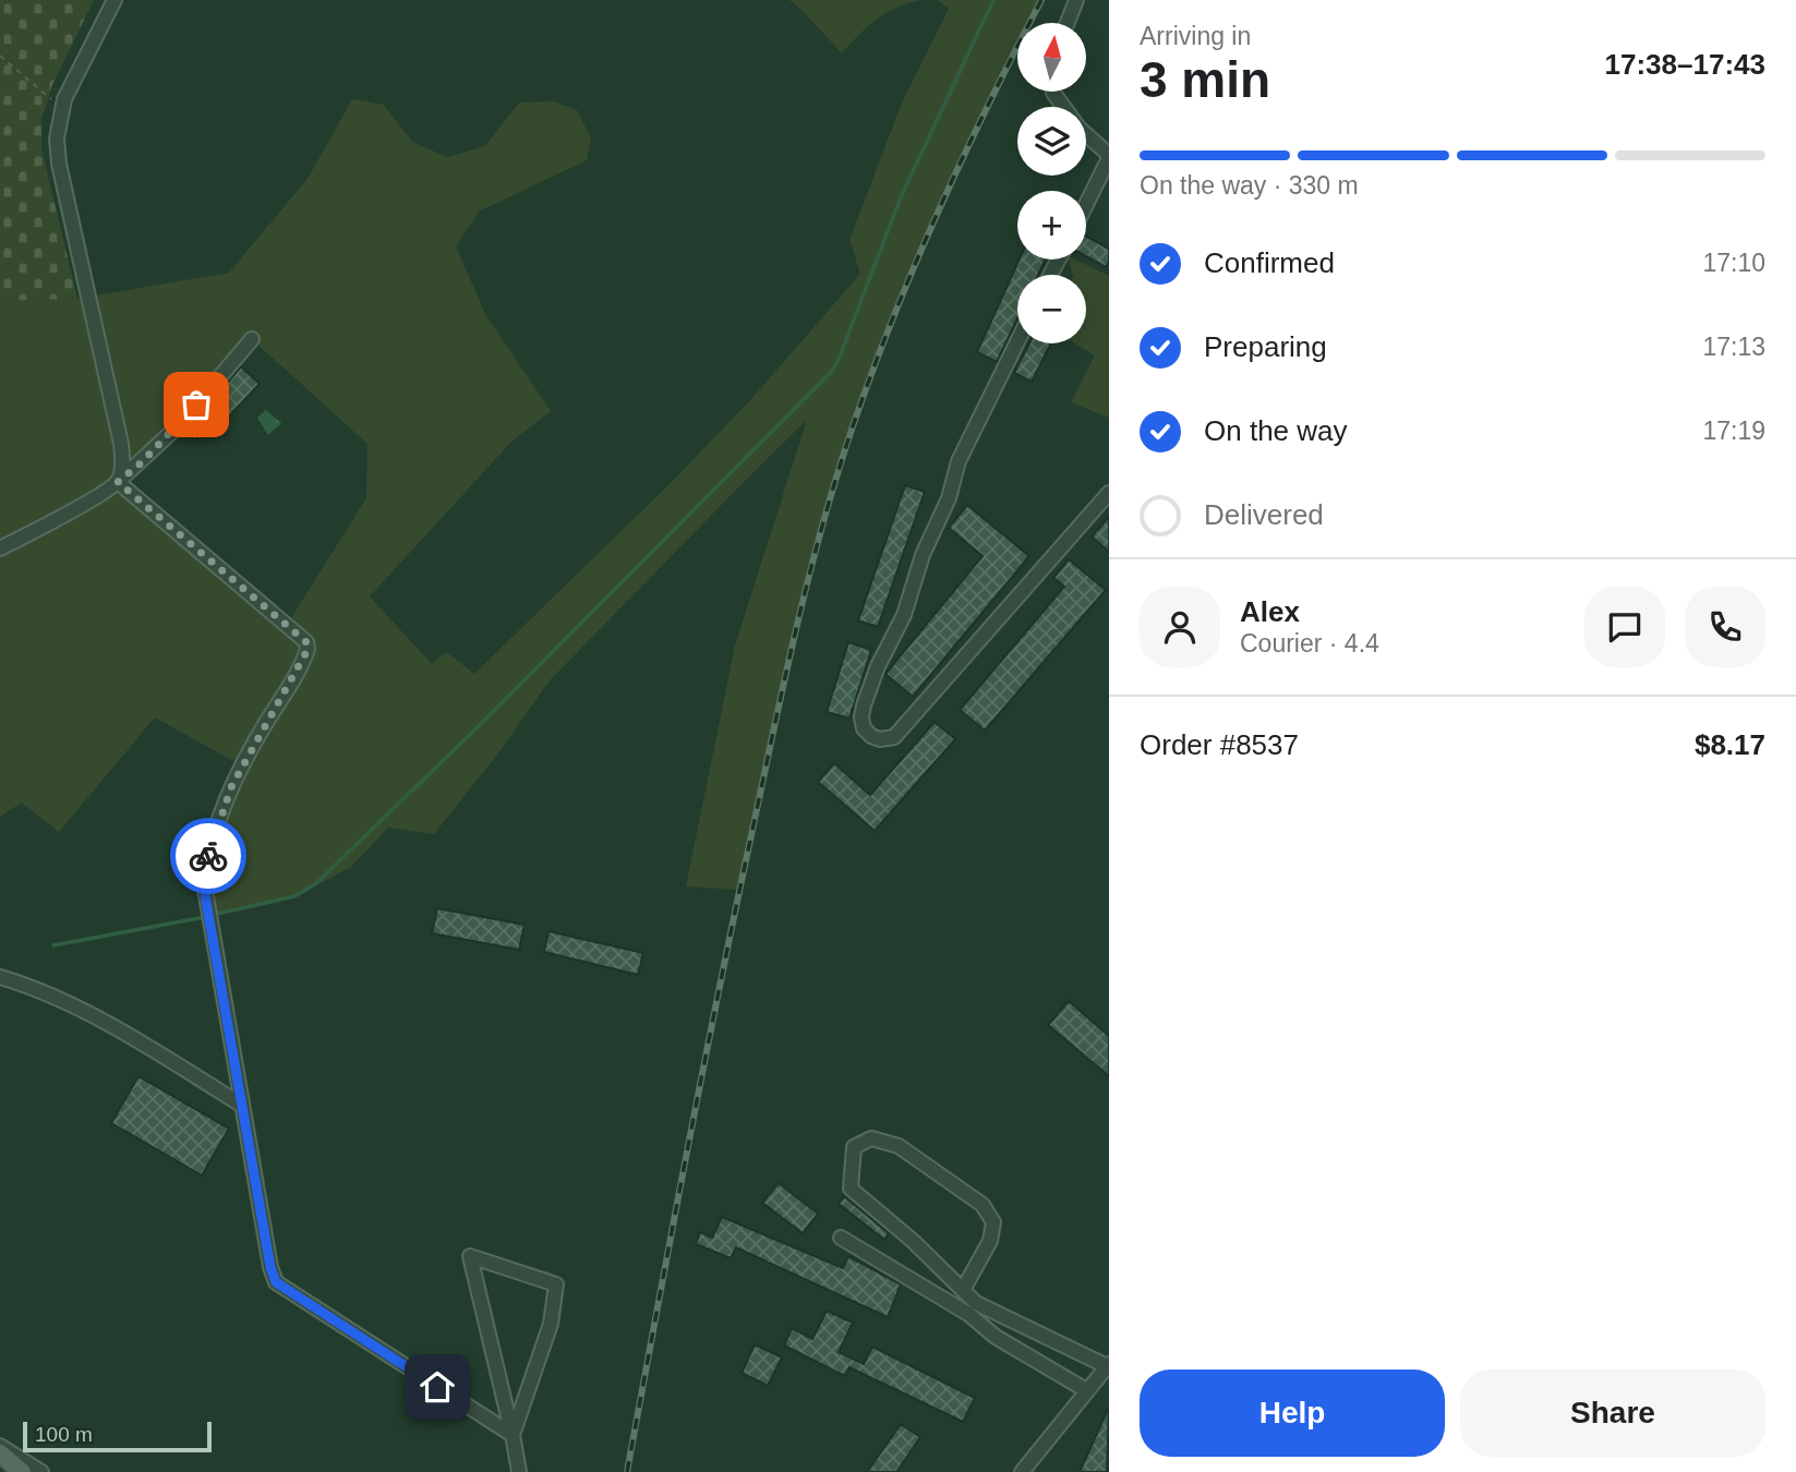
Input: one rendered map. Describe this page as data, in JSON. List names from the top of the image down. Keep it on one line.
{"scale_bar":"100 m","north":"top","page":{"heading":["3 min","Arriving in","17:38–17:43"],"panel":["Alex","Courier · 4.4","Order #8537","$8.17"],"map_buttons":["+","−"],"bar":"On the way · 330 m","list":[["Confirmed","17:10"],["Preparing","17:13"],["On the way","17:19"],"Delivered"],"buttons":["Help","Share"],"scale":"100 m"}}
